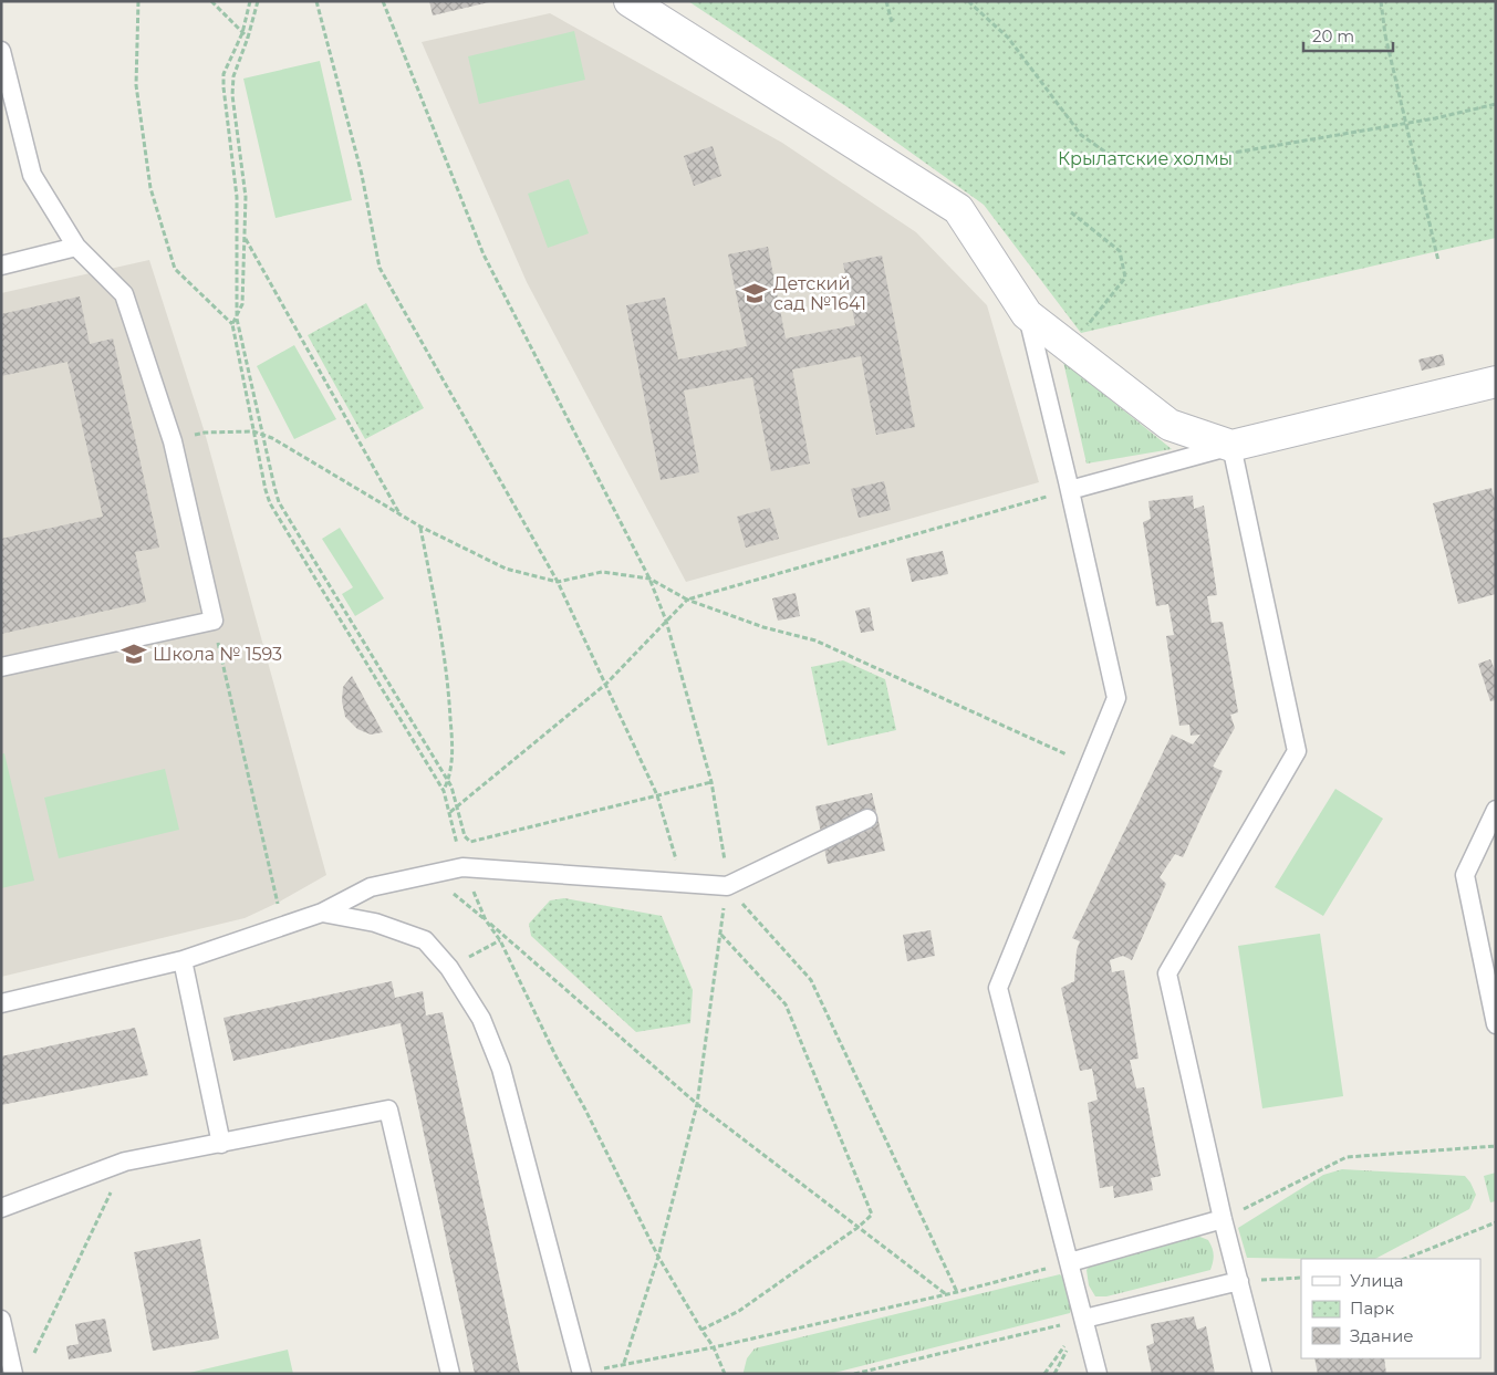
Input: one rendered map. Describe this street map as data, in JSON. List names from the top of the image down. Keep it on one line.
{"parks":["Крылатские холмы"],"places":{"school or university":["Детский сад №1641","Школа № 1593"]},"legend":["Улица","Парк","Здание"],"scale_bar":"20 m"}
